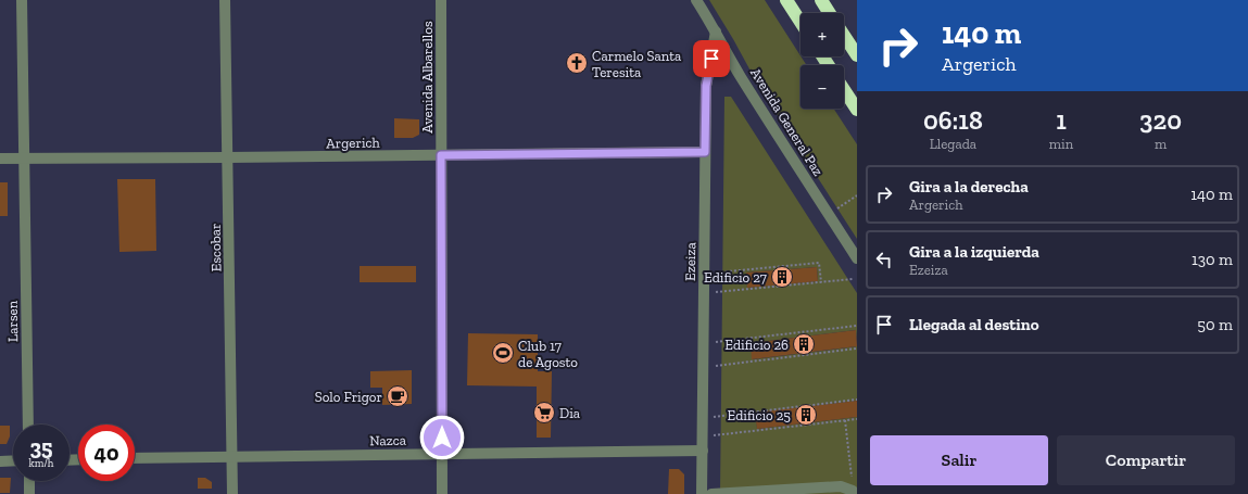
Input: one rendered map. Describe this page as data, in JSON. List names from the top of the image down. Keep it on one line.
{"streets":{"street":["Avenida Albarellos","Avenida General Paz","Argerich","Escobar","Ezeiza","Larsen","Nazca"]},"crossings":[["Avenida Albarellos","Argerich"],["Avenida Albarellos","Nazca"],["Avenida General Paz","Ezeiza"],["Argerich","Escobar"],["Argerich","Ezeiza"],["Argerich","Larsen"],["Escobar","Nazca"],["Ezeiza","Nazca"]],"places":{"church":["Carmelo Santa Teresita"],"building":["Edificio 27","Edificio 26","Edificio 25"],"sports":["Club 17 de Agosto"],"cafe":["Solo Frigor"],"supermarket":["Dia"]},"page":{"turn":["140 m","Argerich"],"map_buttons":["+","−"],"eta":["06:18","Llegada","1","min","320","m"],"list":[{"name":"Gira a la derecha","note":"Argerich","value":"140 m"},{"name":"Gira a la izquierda","note":"Ezeiza","value":"130 m"},{"name":"Llegada al destino","value":"50 m"}],"speed":"35 km/h","limit":"40","buttons":["Salir","Compartir"]}}
